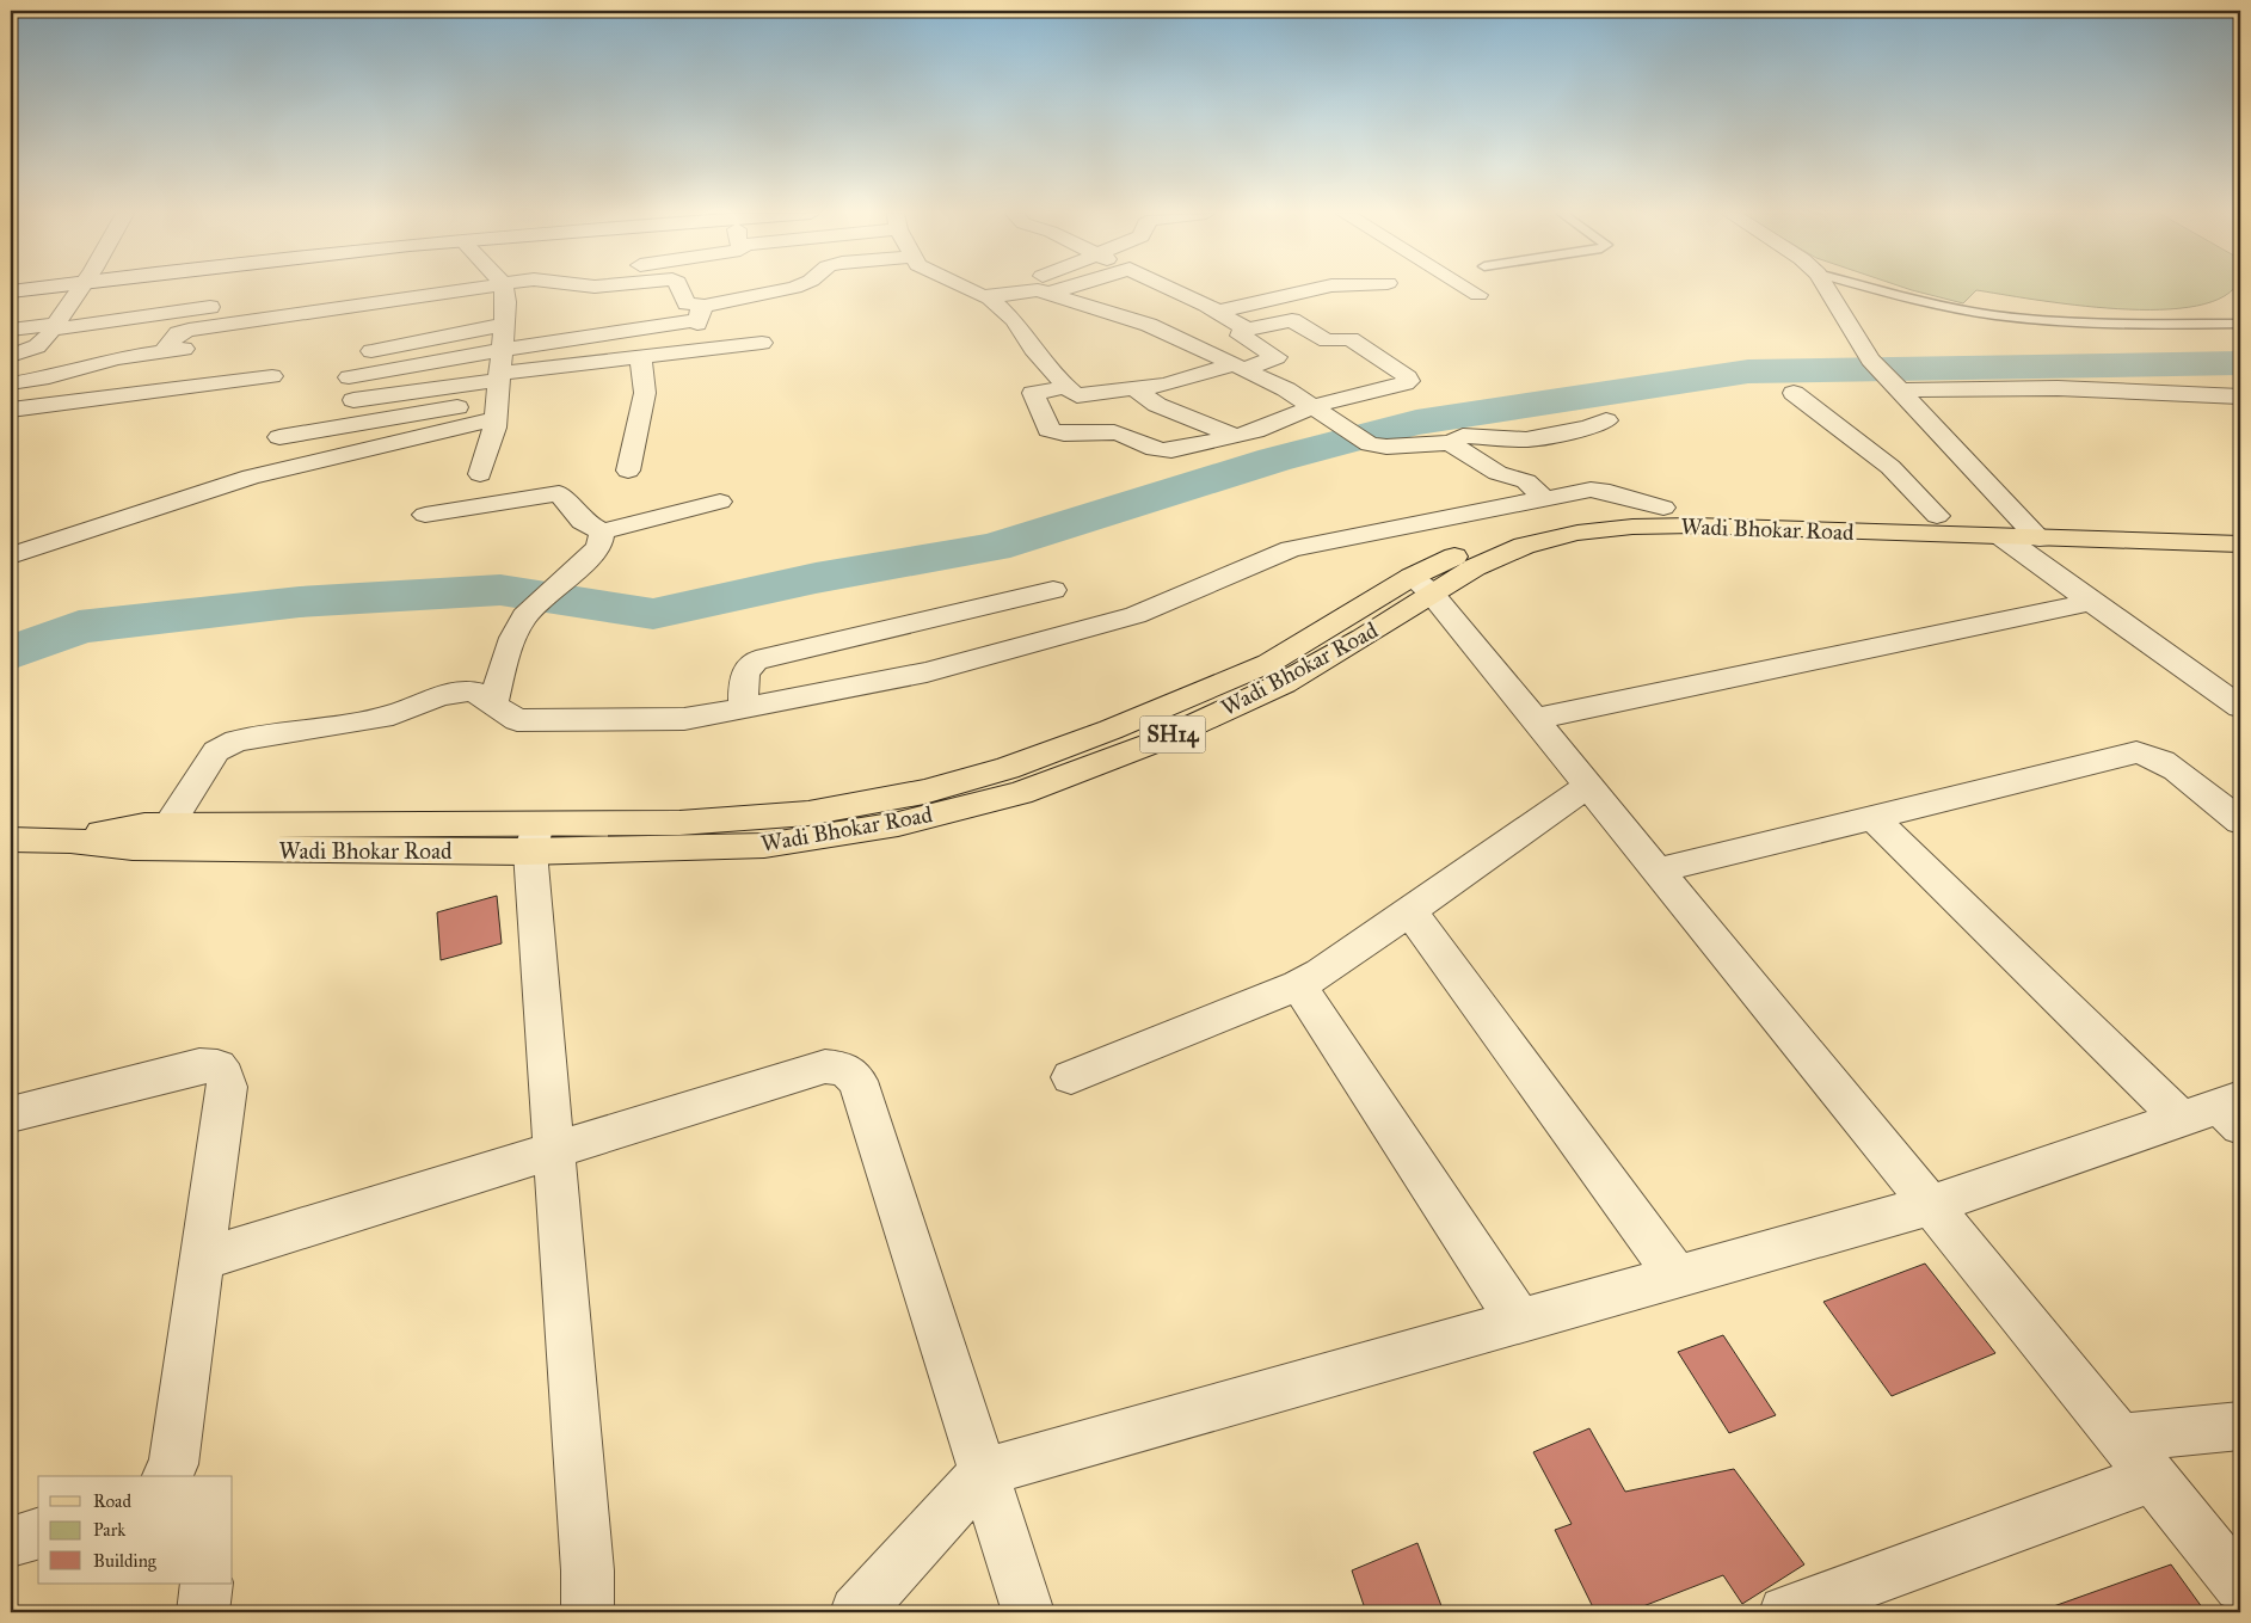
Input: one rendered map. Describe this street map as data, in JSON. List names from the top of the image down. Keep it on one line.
{"streets":{"main road":["Wadi Bhokar Road","SH14"]},"legend":["Road","Park","Building"]}
